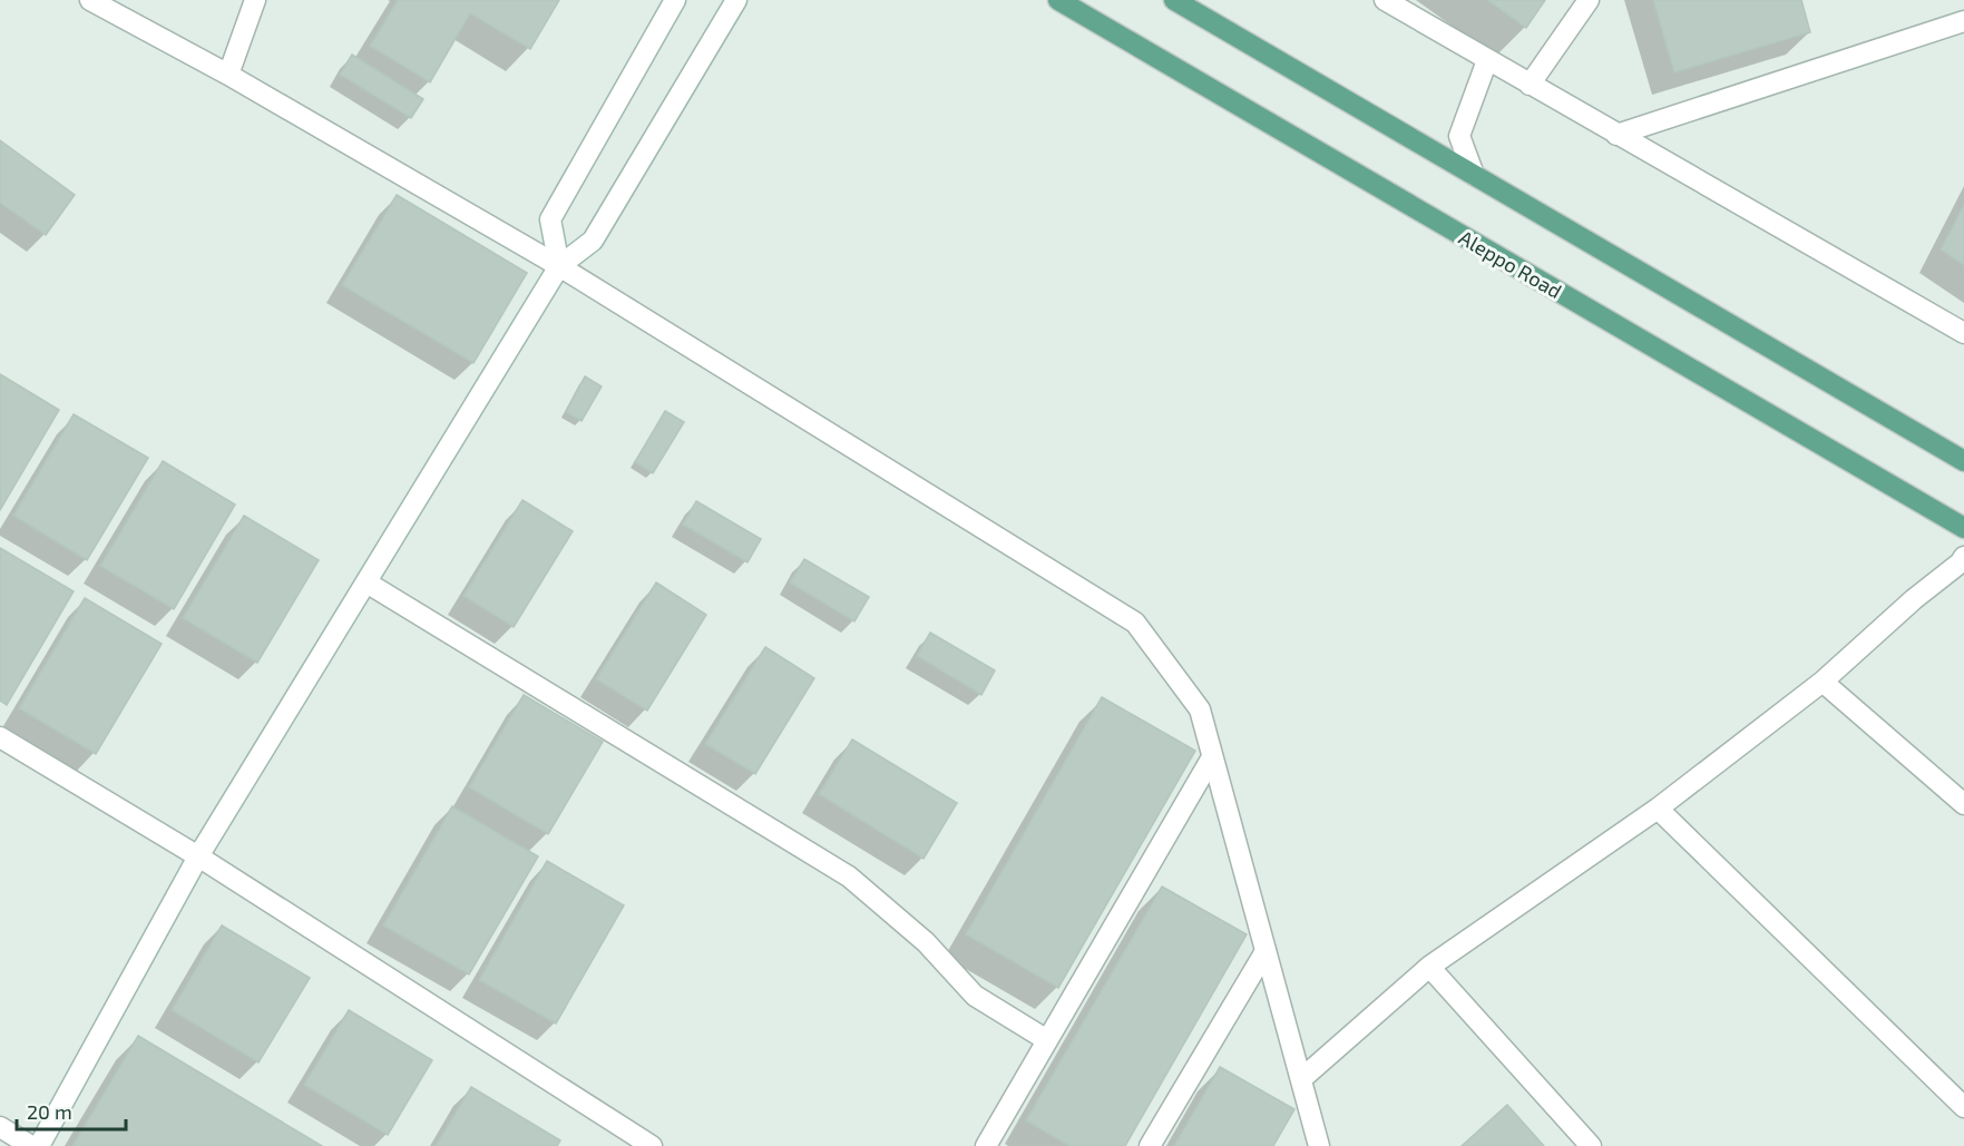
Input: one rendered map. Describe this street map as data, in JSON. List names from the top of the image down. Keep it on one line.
{"streets":{"main road":["Aleppo Road"]},"scale_bar":"20 m"}
